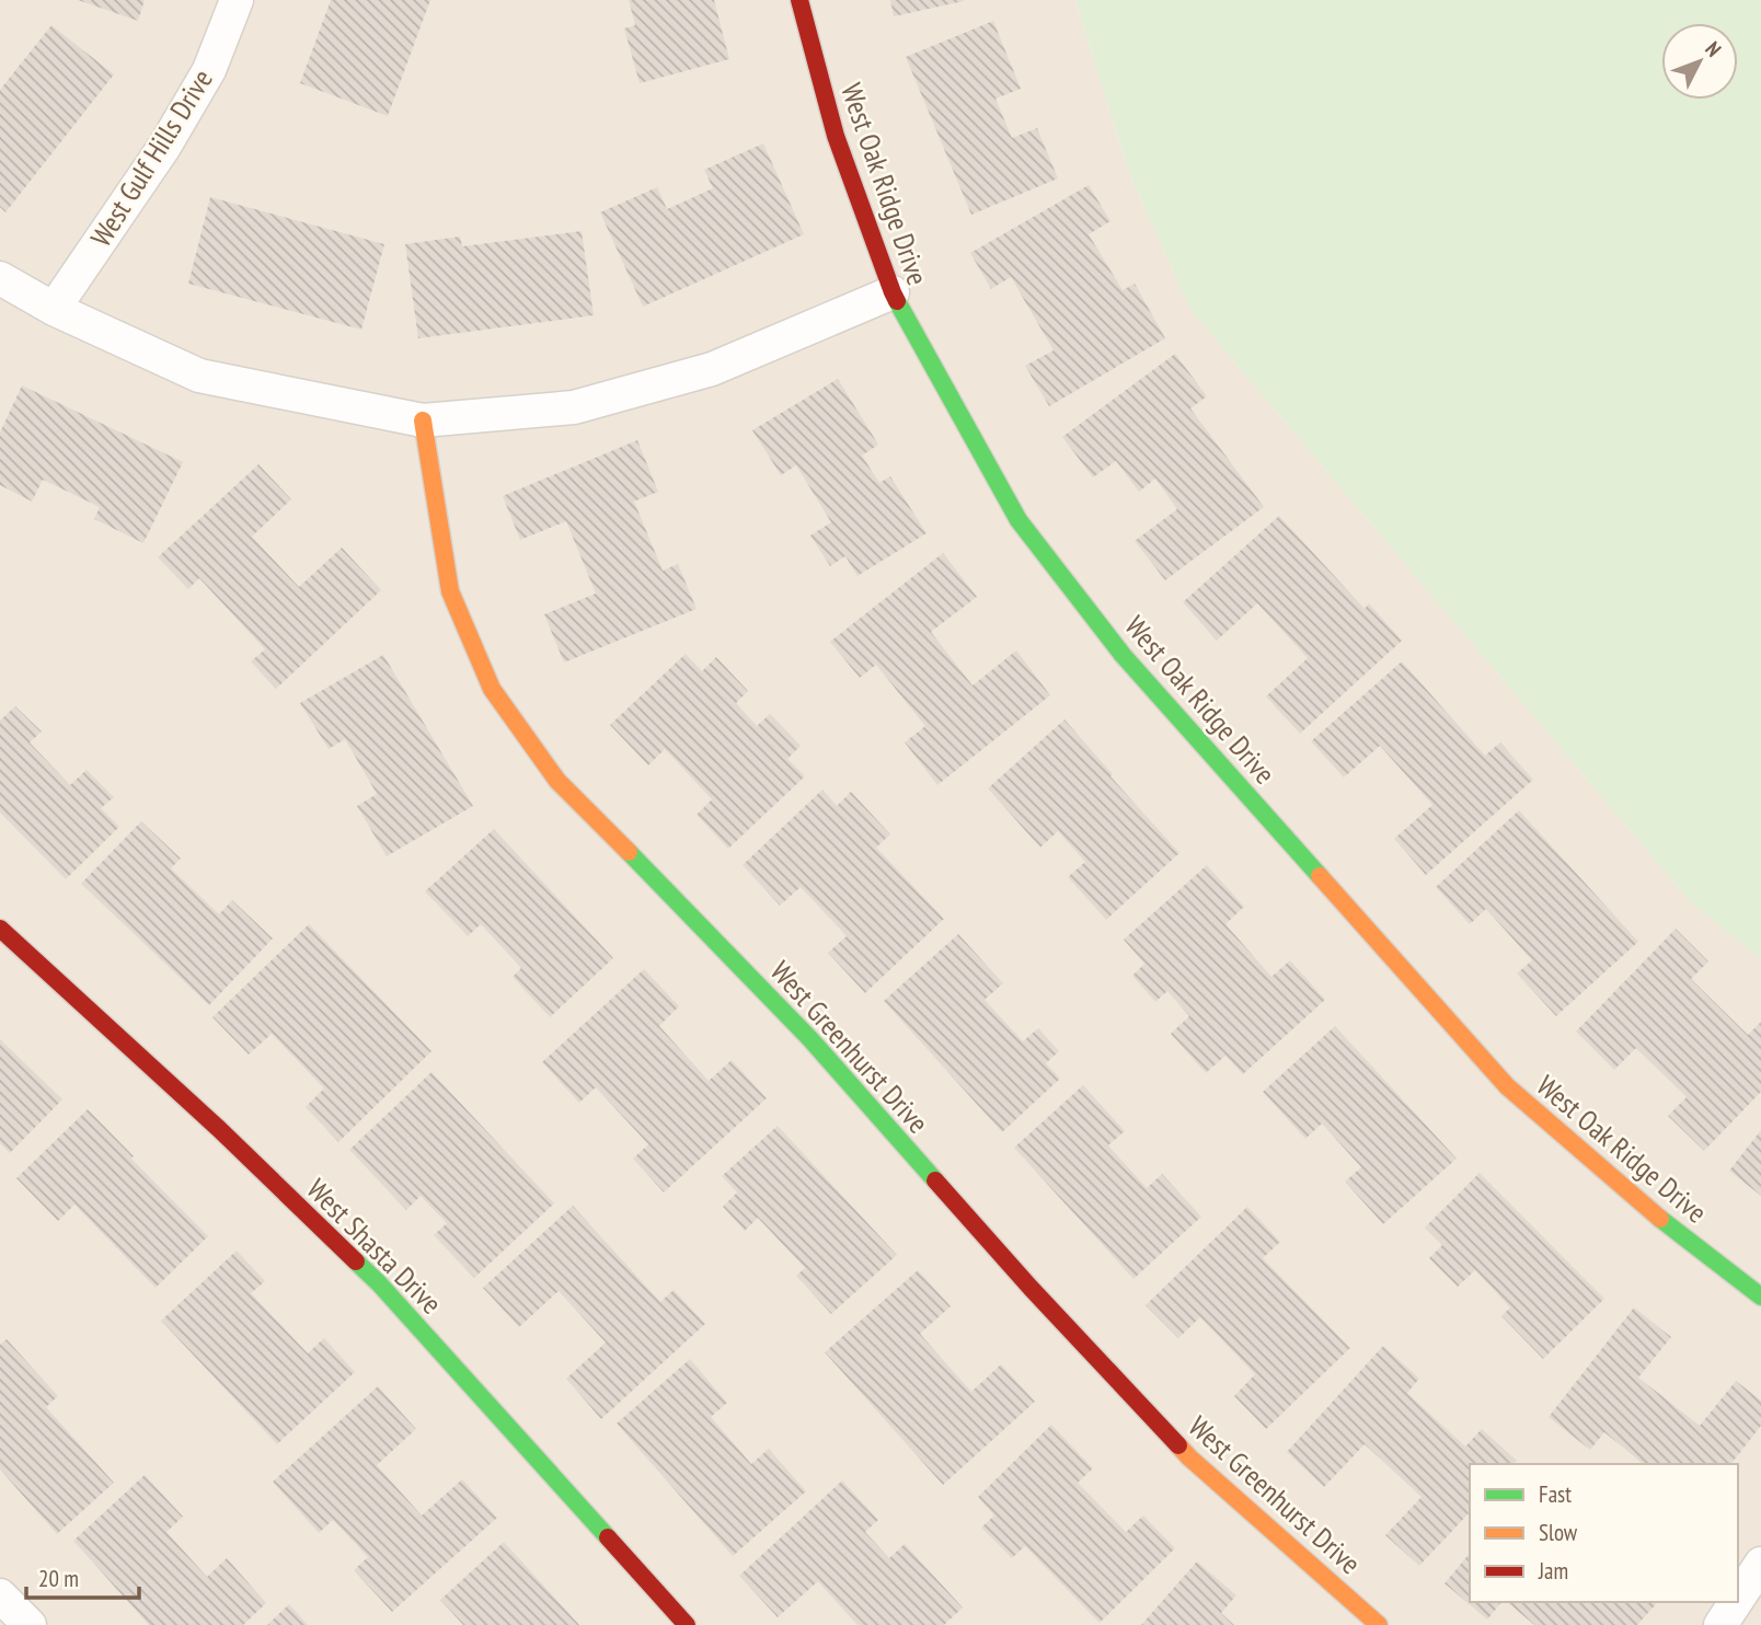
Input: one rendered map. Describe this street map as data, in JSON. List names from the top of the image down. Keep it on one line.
{"streets":{"street":["West Gulf Hills Drive","West Oak Ridge Drive","West Greenhurst Drive","West Shasta Drive"]},"legend":["Fast","Slow","Jam"],"scale_bar":"20 m","north":"top right"}
